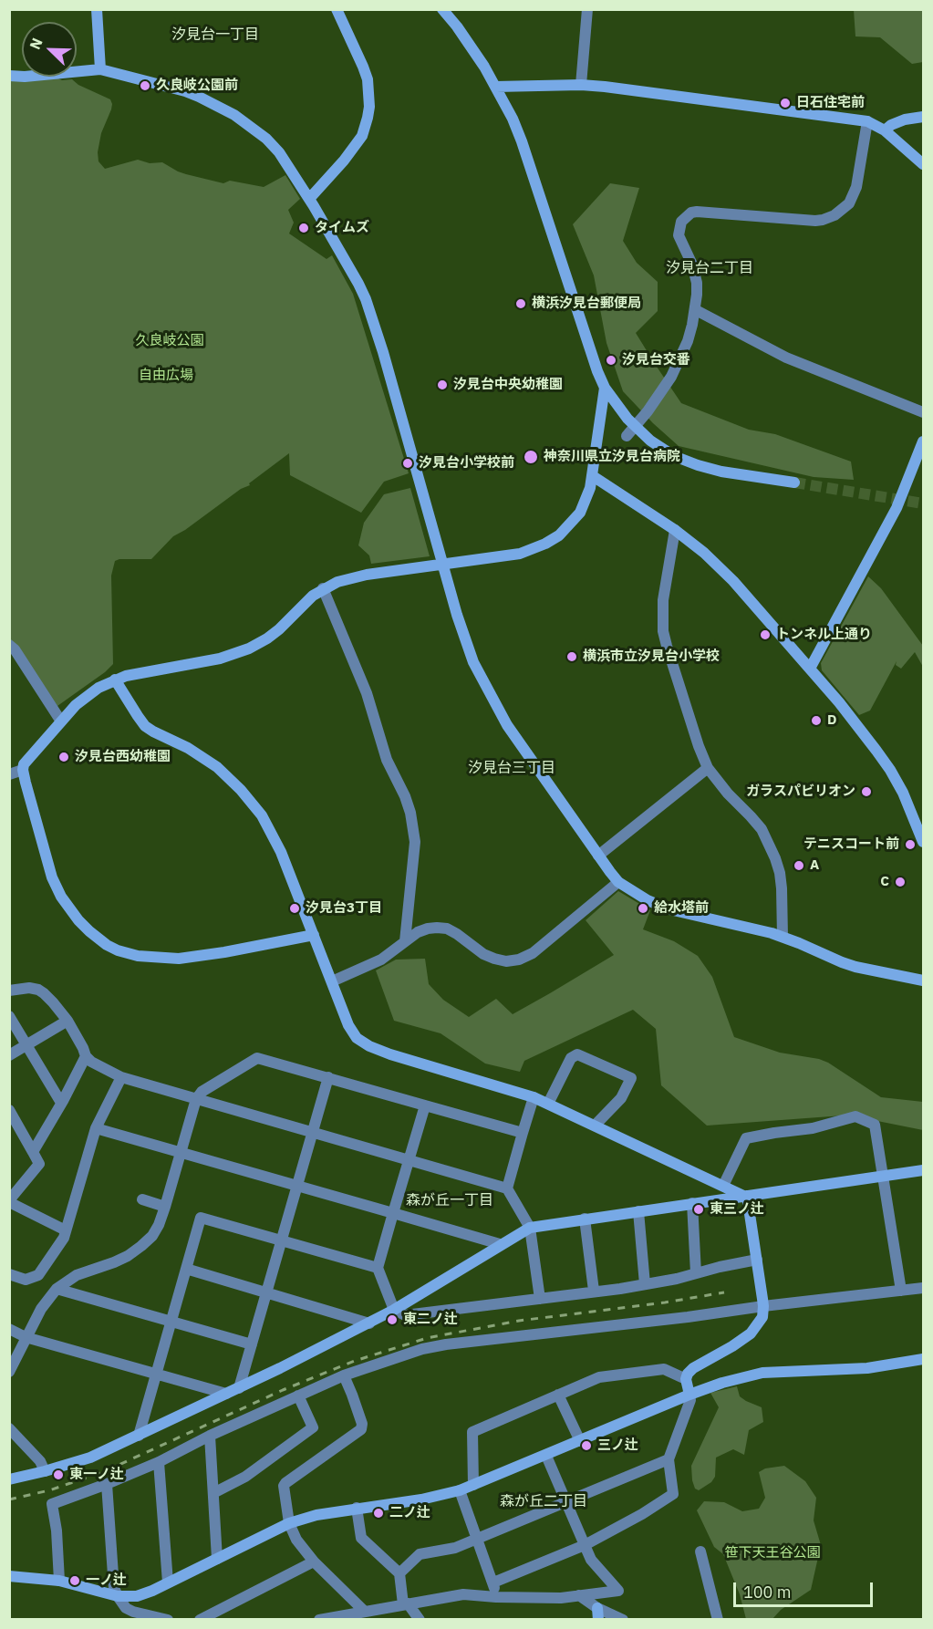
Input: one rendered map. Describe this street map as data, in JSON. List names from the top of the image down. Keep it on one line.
{"districts":["汐見台一丁目","汐見台二丁目","汐見台三丁目","森が丘一丁目","森が丘二丁目"],"parks":["久良岐公園","自由広場","笹下天王谷公園"],"places":["久良岐公園前","日石住宅前","タイムズ","横浜汐見台郵便局","汐見台交番","汐見台中央幼稚園","神奈川県立汐見台病院","汐見台小学校前","トンネル上通り","横浜市立汐見台小学校","D","汐見台西幼稚園","ガラスパビリオン","テニスコート前","A","C","汐見台3丁目","給水塔前","東三ノ辻","東二ノ辻","三ノ辻","東一ノ辻","二ノ辻","一ノ辻"],"scale_bar":"100 m","north":"top left"}
